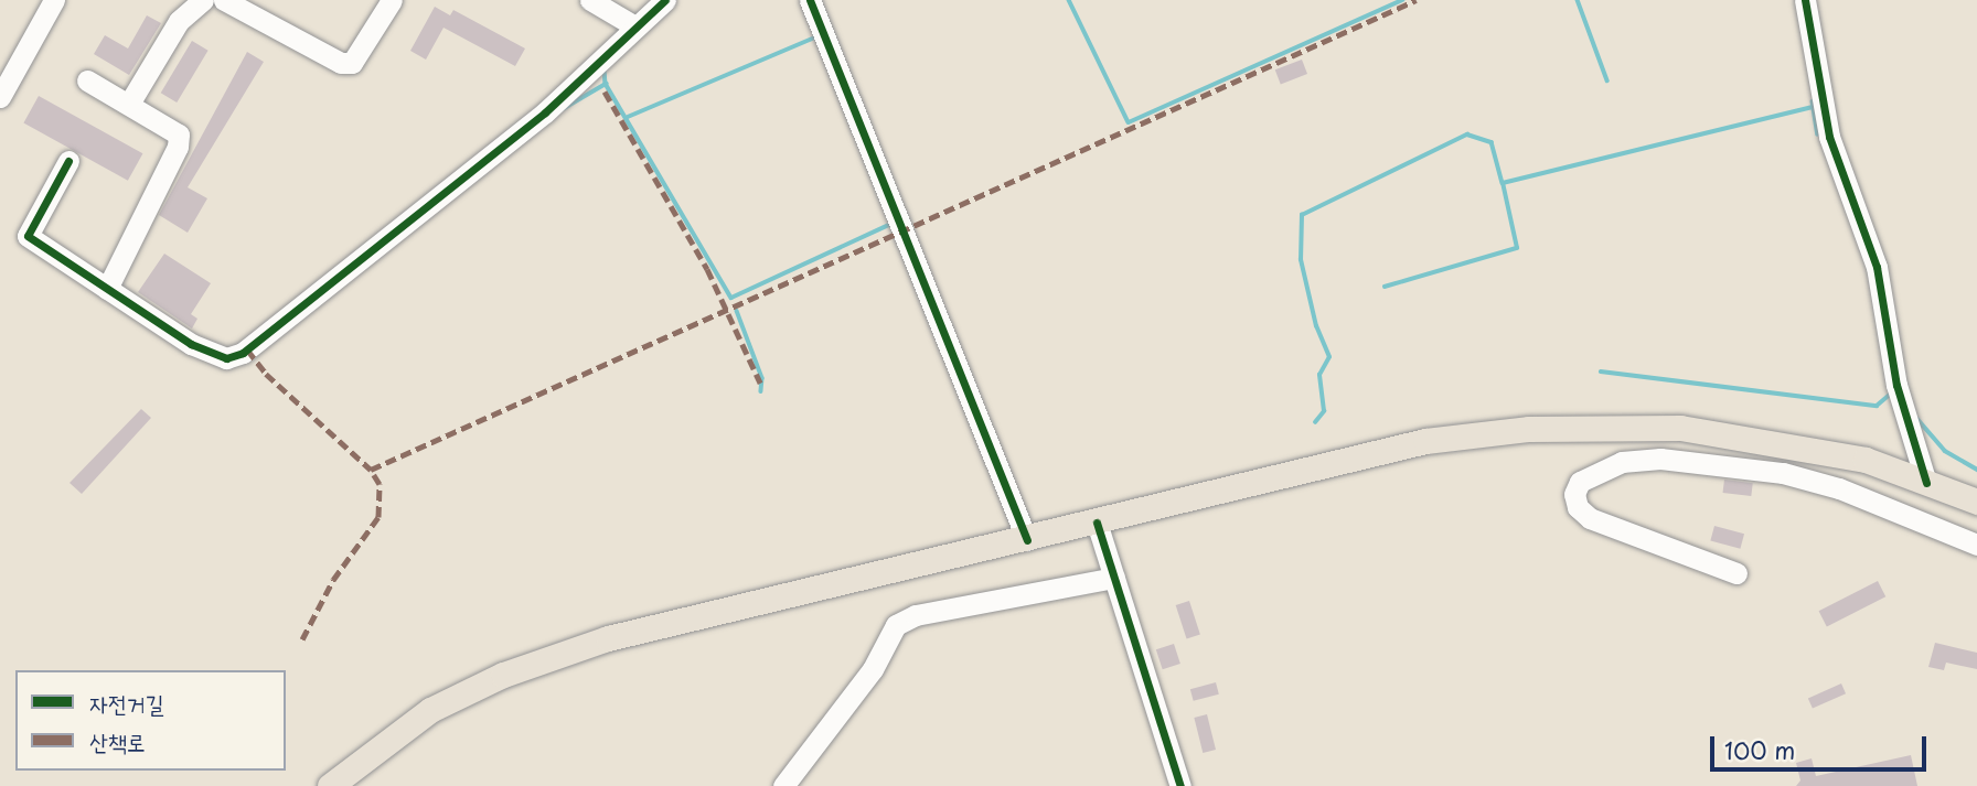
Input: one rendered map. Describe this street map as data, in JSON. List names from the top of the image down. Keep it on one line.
{"legend":["자전거길","산책로"],"scale_bar":"100 m"}
